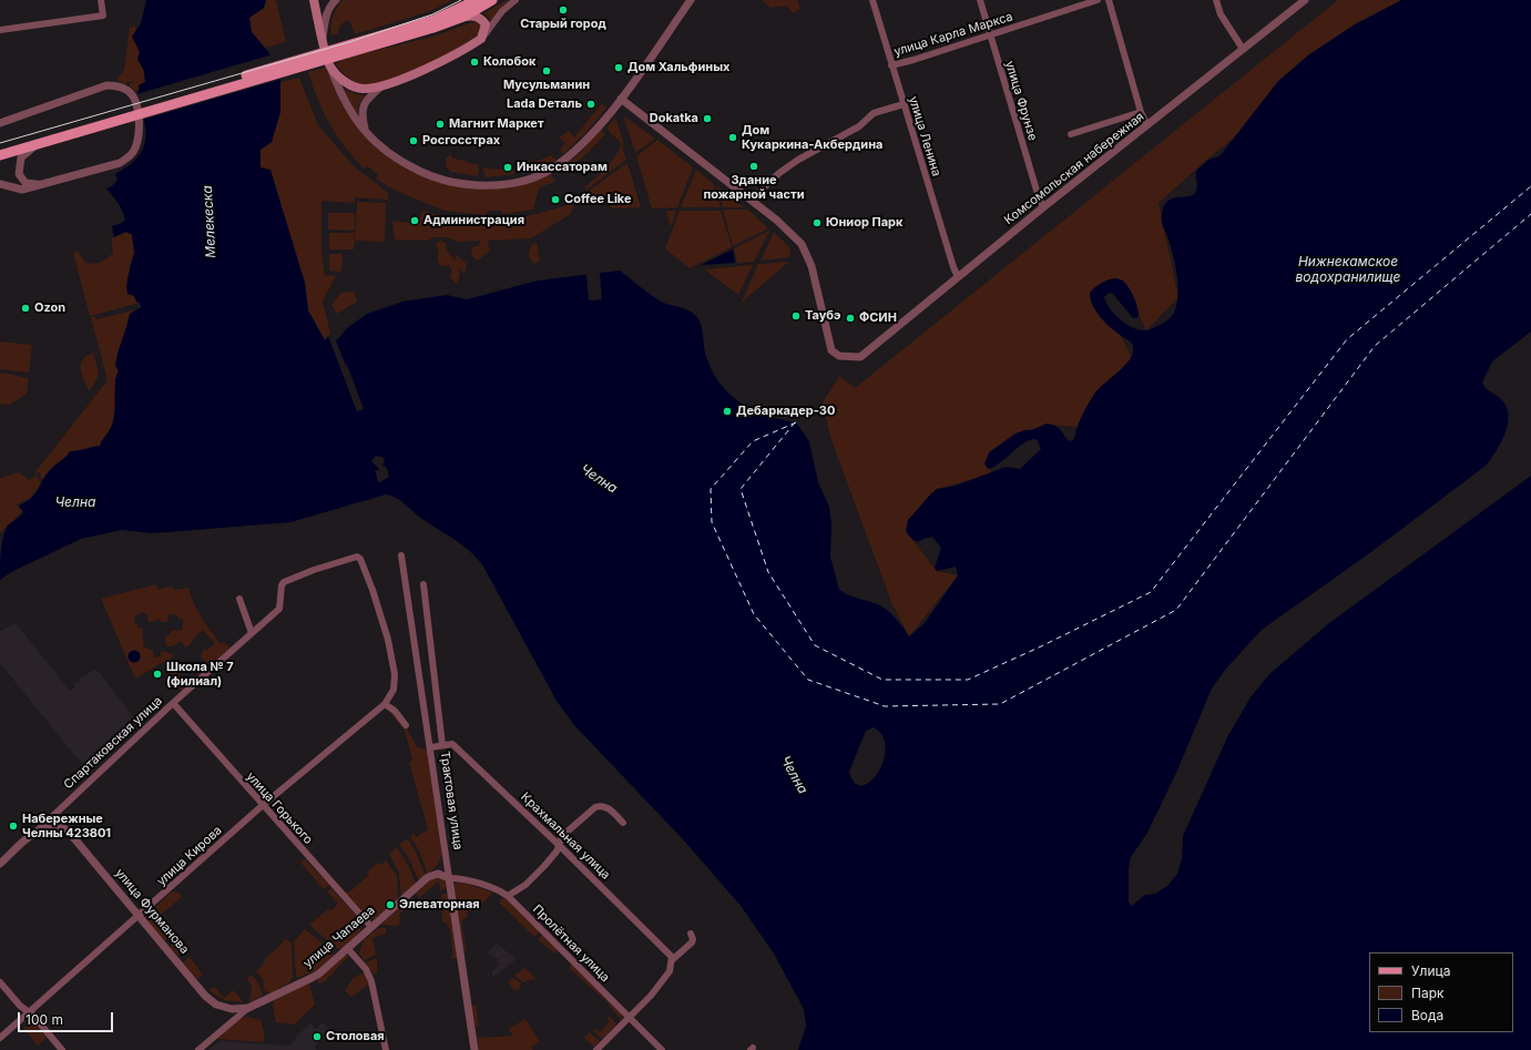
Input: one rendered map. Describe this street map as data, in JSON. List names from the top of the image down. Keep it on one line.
{"streets":{"street":["улица Карла Маркса","улица Фрунзе","улица Ленина","Комсомольская набережная","Спартаковская улица","Трактовая улица","улица Горького","Крахмальная улица","улица Кирова","улица Фурманова","улица Чапаева","Пролётная улица"]},"crossings":[["улица Карла Маркса","улица Фрунзе"],["улица Карла Маркса","улица Ленина"],["улица Фрунзе","Комсомольская набережная"],["улица Ленина","Комсомольская набережная"],["Спартаковская улица","улица Горького"],["Спартаковская улица","улица Кирова"],["Спартаковская улица","улица Фурманова"],["Трактовая улица","улица Чапаева"],["Трактовая улица","Пролётная улица"],["улица Горького","улица Кирова"],["улица Горького","улица Чапаева"],["улица Кирова","улица Фурманова"],["улица Фурманова","улица Чапаева"],["улица Чапаева","Пролётная улица"]],"water":["Мелекеска","Нижнекамское водохранилище","Челна"],"places":["Старый город","Колобок","Дом Хальфиных","Мусульманин","Lada Dеталь","Dokatka","Магнит Маркет","Дом Кукаркина-Акбердина","Росгосстрах","Здание пожарной части","Инкассаторам","Coffee Like","Администрация","Юниор Парк","Ozon","Таубэ","ФСИН","Дебаркадер-30","Школа № 7 (филиал)","Набережные Челны 423801","Элеваторная","Столовая"],"legend":["Улица","Парк","Вода"],"scale_bar":"100 m"}
